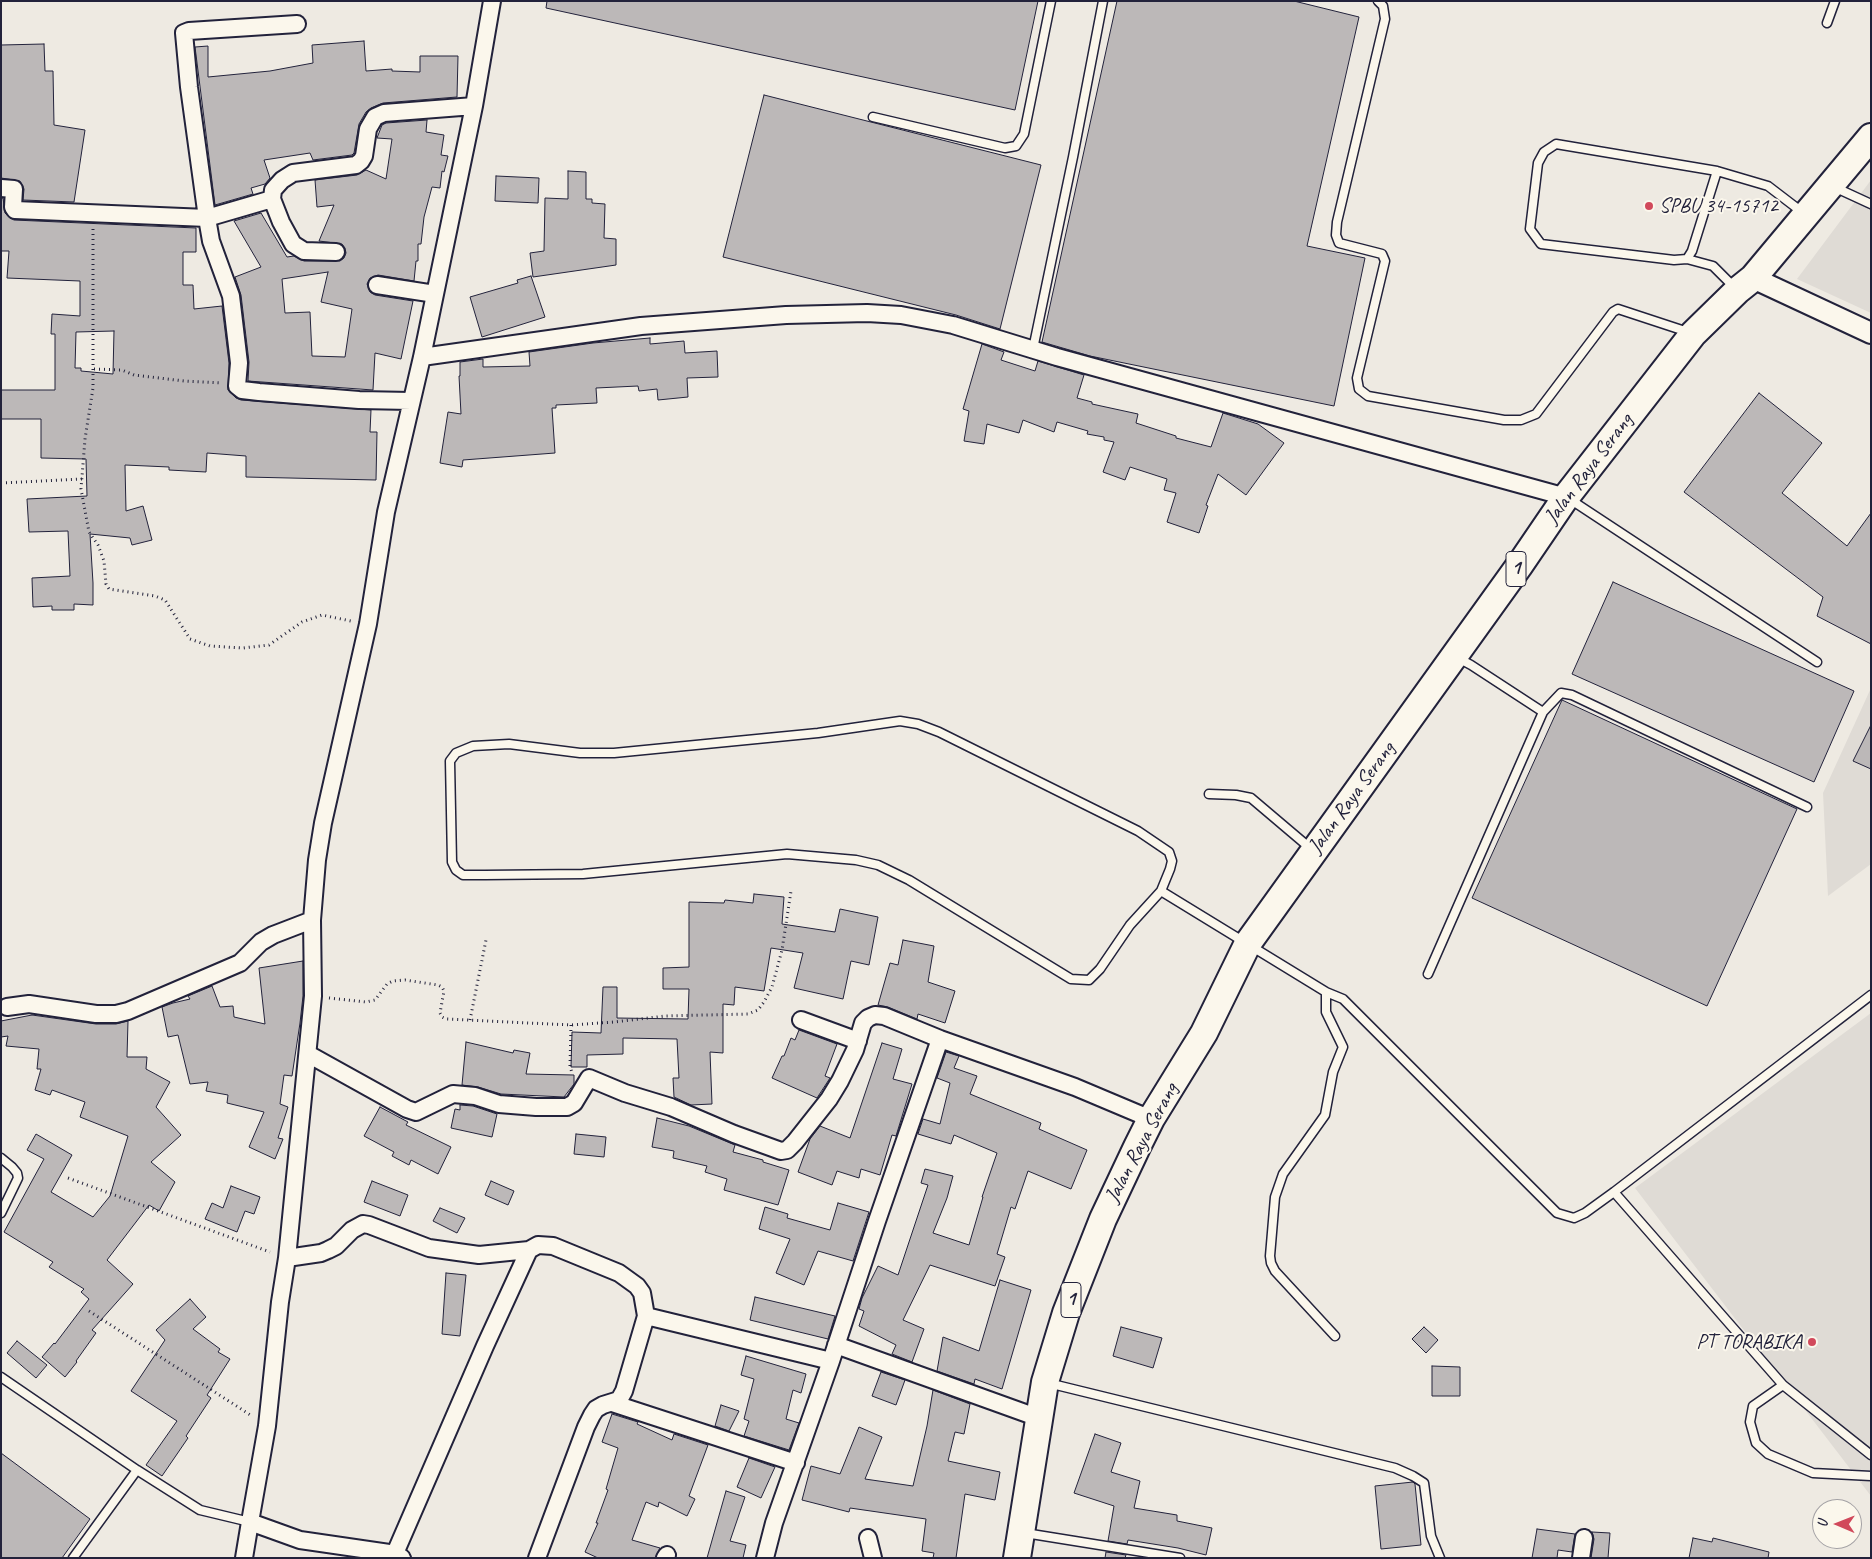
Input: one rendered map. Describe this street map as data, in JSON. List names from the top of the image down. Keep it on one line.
{"streets":{"highway":["Jalan Raya Serang","1"]},"places":["SPBU 34-15712","PT TORABIKA"],"north":"left"}
